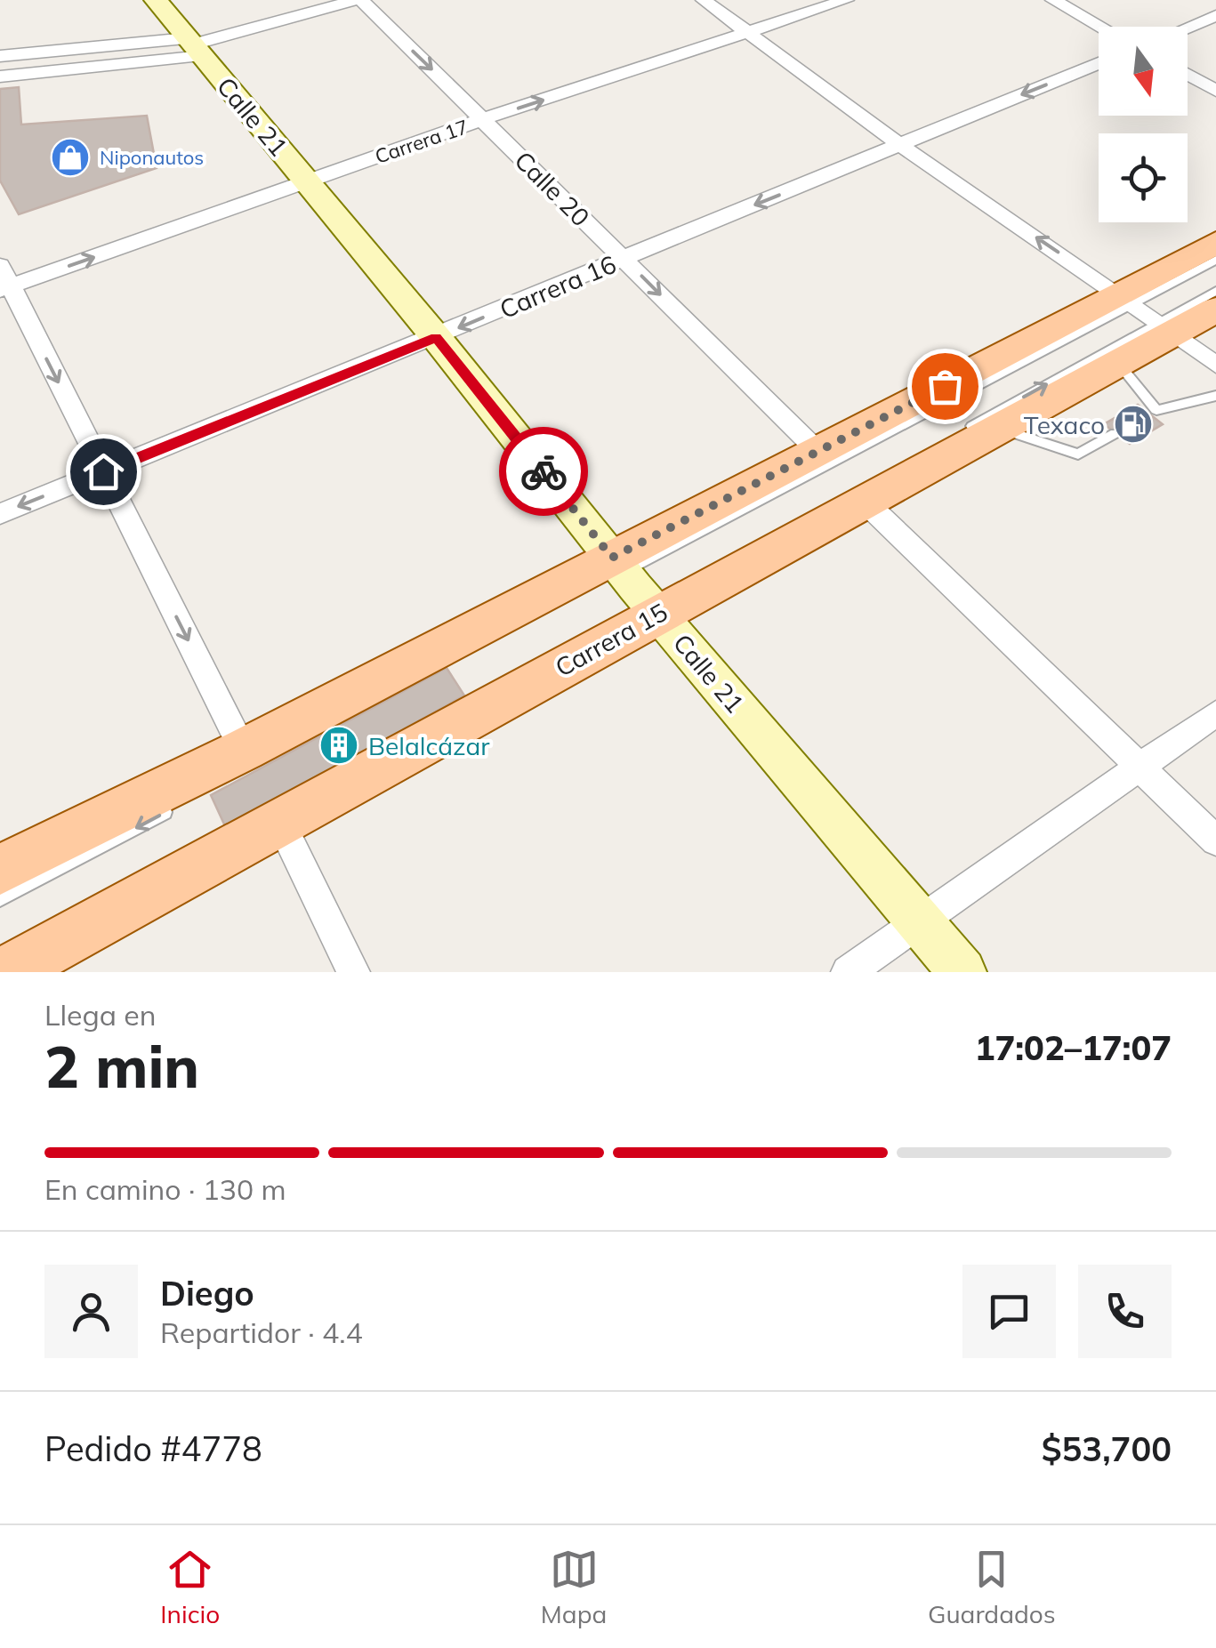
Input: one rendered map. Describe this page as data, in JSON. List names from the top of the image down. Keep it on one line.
{"streets":{"main road":["Calle 21","Carrera 15"],"street":["Carrera 17","Calle 20","Carrera 16"]},"crossings":[["Calle 21","Carrera 17"],["Calle 21","Carrera 16"],["Calle 21","Carrera 15"],["Carrera 17","Calle 20"],["Calle 20","Carrera 16"]],"one_way":["Calle 20","Carrera 16"],"places":{"shop":["Niponautos"],"fuel station":["Texaco"],"building":["Belalcázar"]},"north":"bottom","page":{"heading":["2 min","Llega en","17:02–17:07"],"panel":["Diego","Repartidor · 4.4","Pedido #4778","$53,700"],"bar":"En camino · 130 m","tabs":["Inicio","Mapa","Guardados"]}}
